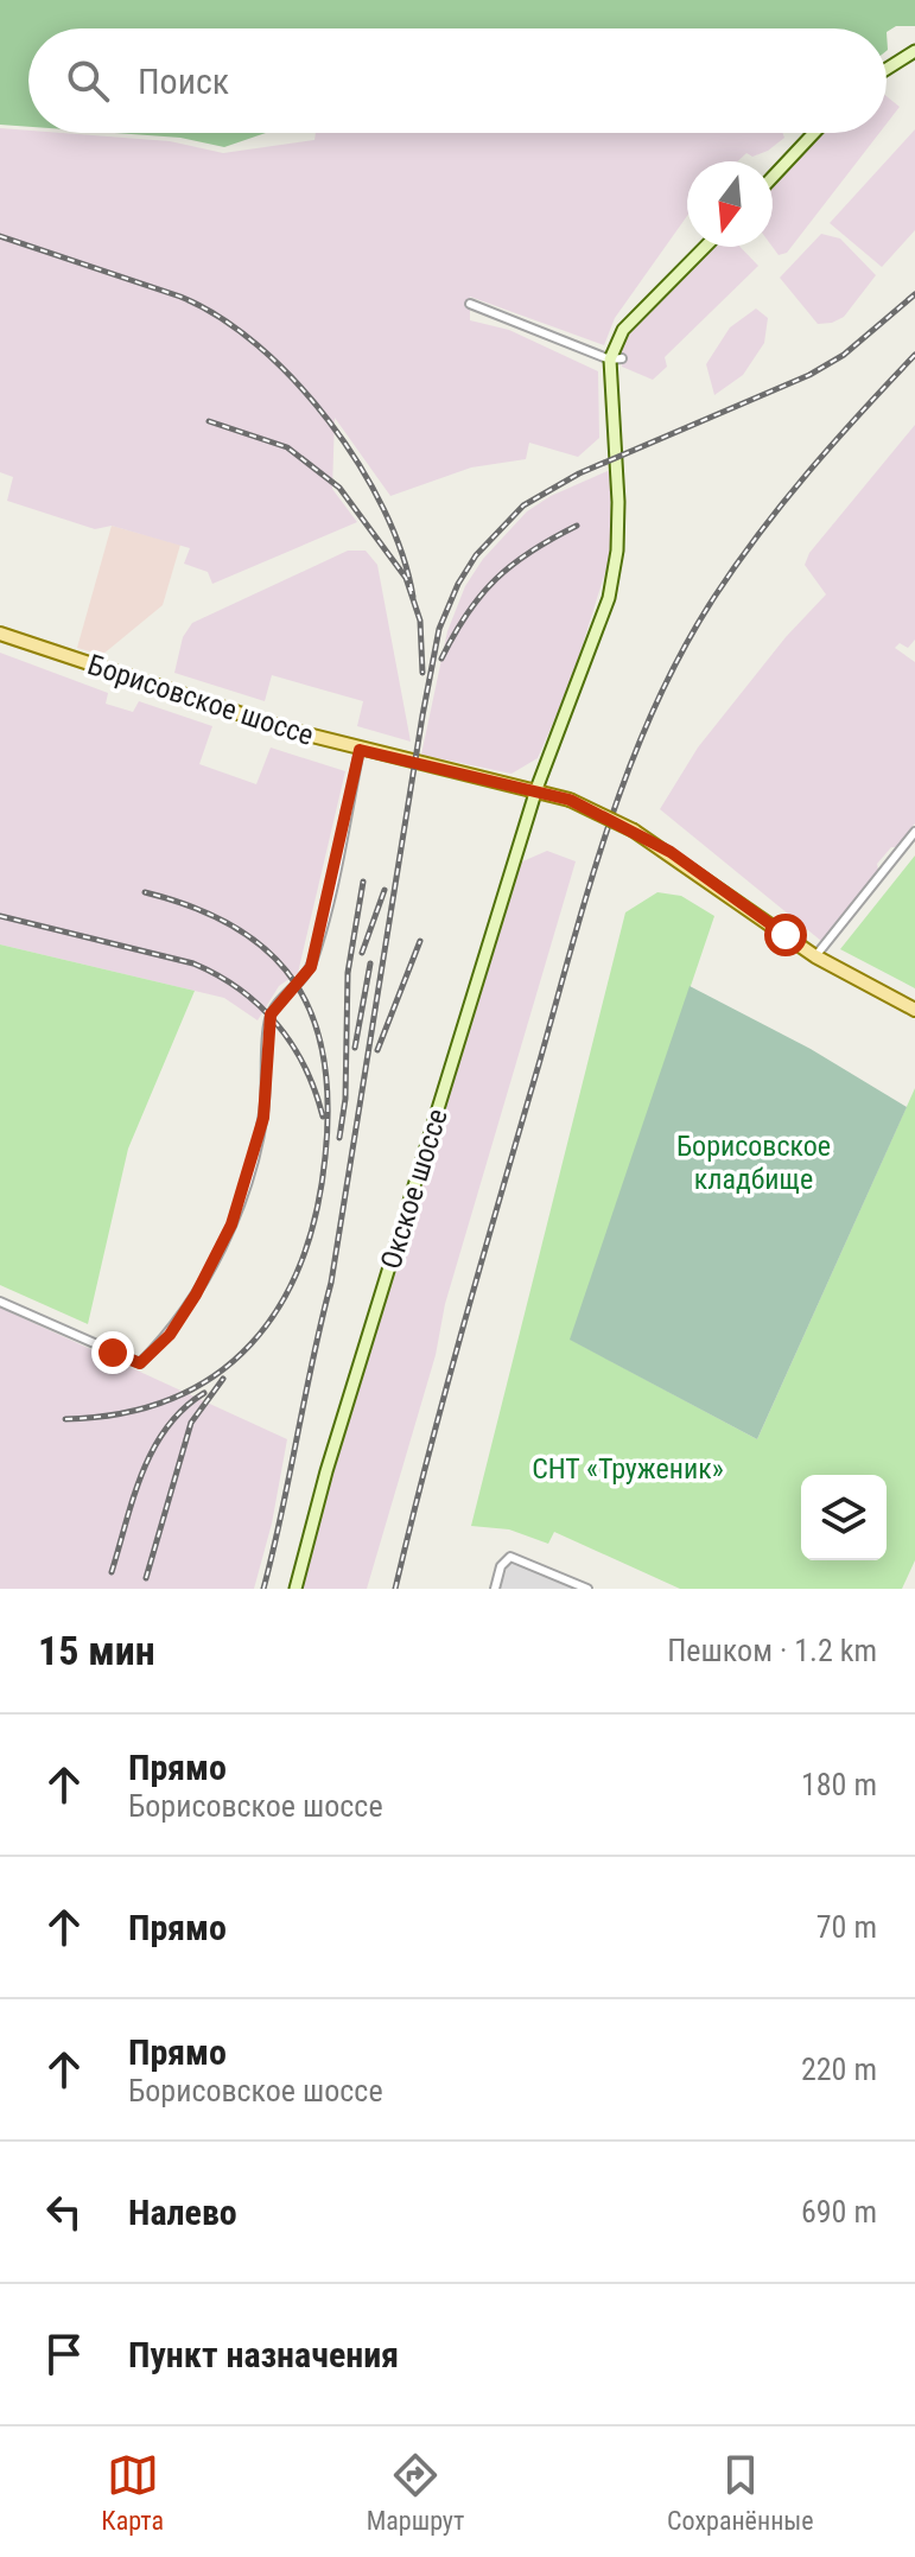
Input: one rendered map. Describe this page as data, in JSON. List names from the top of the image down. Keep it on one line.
{"streets":{"main road":["Борисовское шоссе","Окское шоссе"]},"crossings":[["Борисовское шоссе","Окское шоссе"]],"parks":["Борисовское кладбище","СНТ «Труженик»"],"north":"bottom","page":{"search":"Поиск","heading":["15 мин","Пешком · 1.2 km"],"list":[["Прямо","Борисовское шоссе","180 m"],["Прямо","70 m"],["Прямо","Борисовское шоссе","220 m"],["Налево","690 m"],"Пункт назначения"],"nav":["Карта","Маршрут","Сохранённые"]}}
